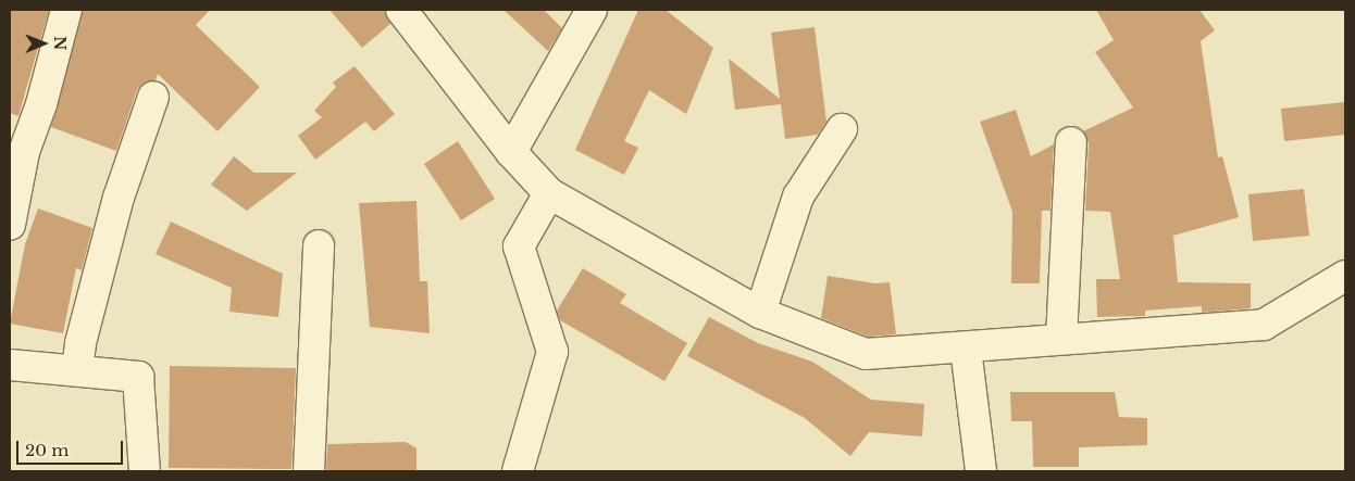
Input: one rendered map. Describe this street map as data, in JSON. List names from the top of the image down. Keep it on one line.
{"scale_bar":"20 m","north":"right"}
